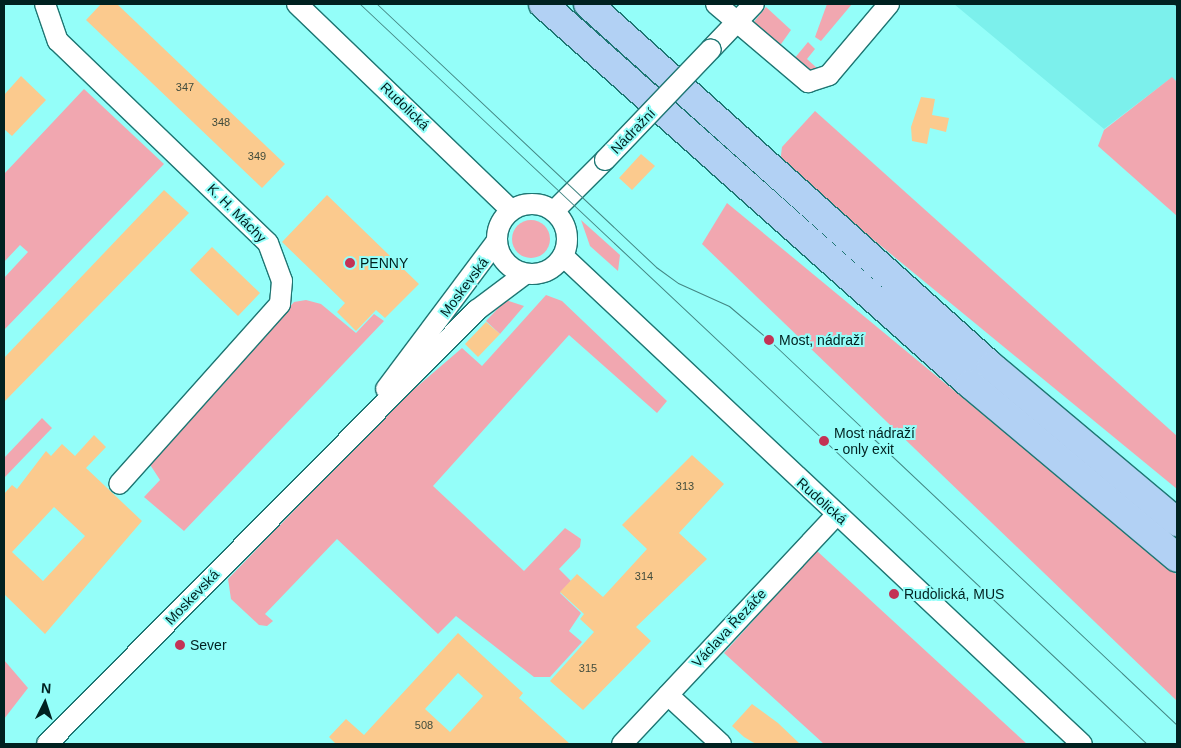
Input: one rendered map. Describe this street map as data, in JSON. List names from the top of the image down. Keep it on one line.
{"streets":{"street":["Rudolická","Nádražní","K. H. Máchy","Moskevská","Václava Řezáče"]},"crossings":[["Rudolická","Nádražní"],["Rudolická","Moskevská"],["Rudolická","Václava Řezáče"],["Nádražní","Moskevská"]],"places":["PENNY","Most, nádraží","Most nádraží - only exit","Rudolická, MUS","Sever"],"house_numbers":["347","348","349","313","314","315","508"],"north":"top"}
